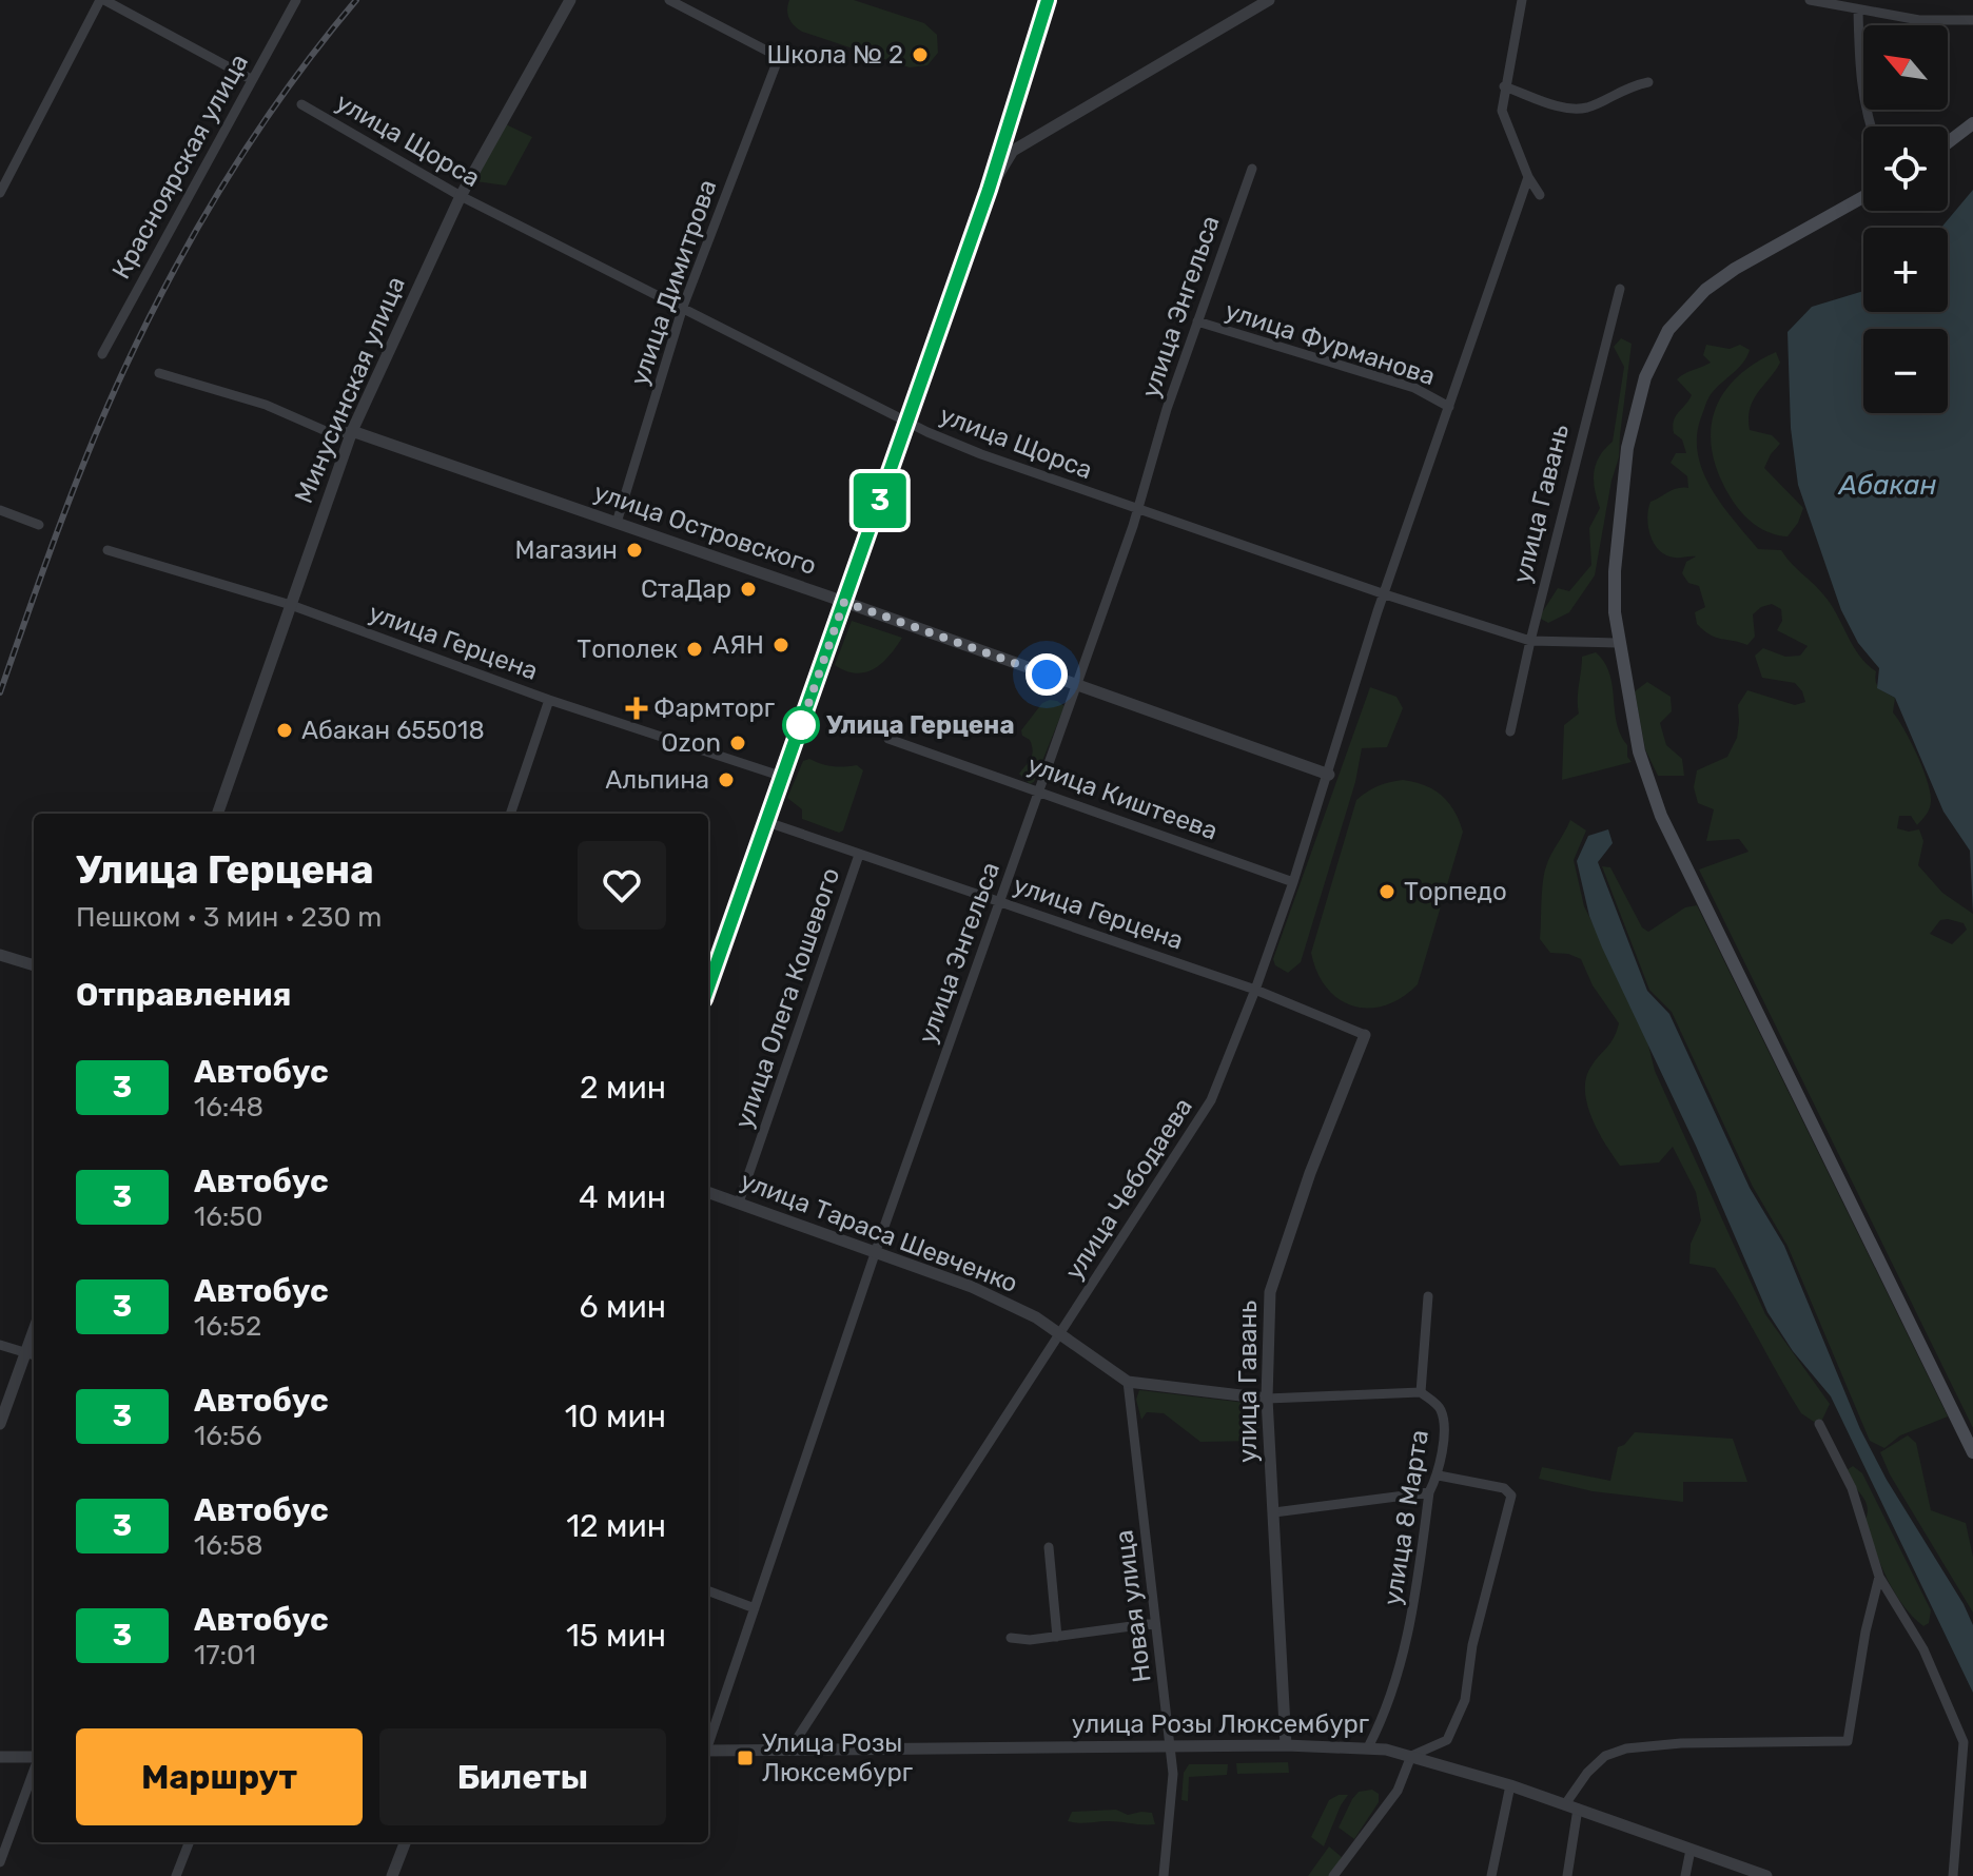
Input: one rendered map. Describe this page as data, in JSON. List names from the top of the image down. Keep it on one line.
{"streets":{"street":["улица Щорса","Красноярская улица","улица Димитрова","улица Энгельса","улица Фурманова","Минусинская улица","улица Гавань","улица Островского","улица Герцена","улица Киштеева","улица Олега Кошевого","улица Чебодаева","улица Тараса Шевченко","улица 8 Марта","Новая улица","улица Розы Люксембург"]},"crossings":[["улица Щорса","улица Димитрова"],["улица Щорса","улица Энгельса"],["улица Щорса","Минусинская улица"],["улица Щорса","улица Гавань"],["улица Щорса","улица Чебодаева"],["улица Димитрова","улица Островского"],["улица Энгельса","улица Фурманова"],["улица Энгельса","улица Островского"],["улица Энгельса","улица Герцена"],["улица Энгельса","улица Киштеева"],["улица Энгельса","улица Тараса Шевченко"],["улица Фурманова","улица Чебодаева"],["Минусинская улица","улица Островского"],["Минусинская улица","улица Герцена"],["улица Гавань","улица Герцена"],["улица Гавань","улица Тараса Шевченко"],["улица Гавань","улица Розы Люксембург"],["улица Островского","улица Чебодаева"],["улица Герцена","улица Олега Кошевого"],["улица Герцена","улица Чебодаева"],["улица Киштеева","улица Чебодаева"],["улица Олега Кошевого","улица Тараса Шевченко"],["улица Чебодаева","улица Тараса Шевченко"],["улица Чебодаева","улица Розы Люксембург"],["улица Тараса Шевченко","улица 8 Марта"],["улица Тараса Шевченко","Новая улица"],["улица 8 Марта","улица Розы Люксембург"],["Новая улица","улица Розы Люксембург"]],"water":["Абакан"],"places":{"other":["Школа № 2","Магазин","СтаДар","АЯН","Тополек","Улица Герцена","Абакан 655018","Ozon","Альпина","Торпедо"],"health":["Фармторг"],"transit":["Улица Розы Люксембург"]},"lines":["bus line 3"],"north":"top left","page":{"on_map":"3","map_buttons":["+","−"],"heading":[["Улица Герцена","Пешком · 3 мин · 230 m"],"Отправления"],"list":[{"mark":"3","name":"Автобус","note":"16:48","value":"2 мин"},{"mark":"3","name":"Автобус","note":"16:50","value":"4 мин"},{"mark":"3","name":"Автобус","note":"16:52","value":"6 мин"},{"mark":"3","name":"Автобус","note":"16:56","value":"10 мин"},{"mark":"3","name":"Автобус","note":"16:58","value":"12 мин"},{"mark":"3","name":"Автобус","note":"17:01","value":"15 мин"}],"buttons":["Маршрут","Билеты"]}}
